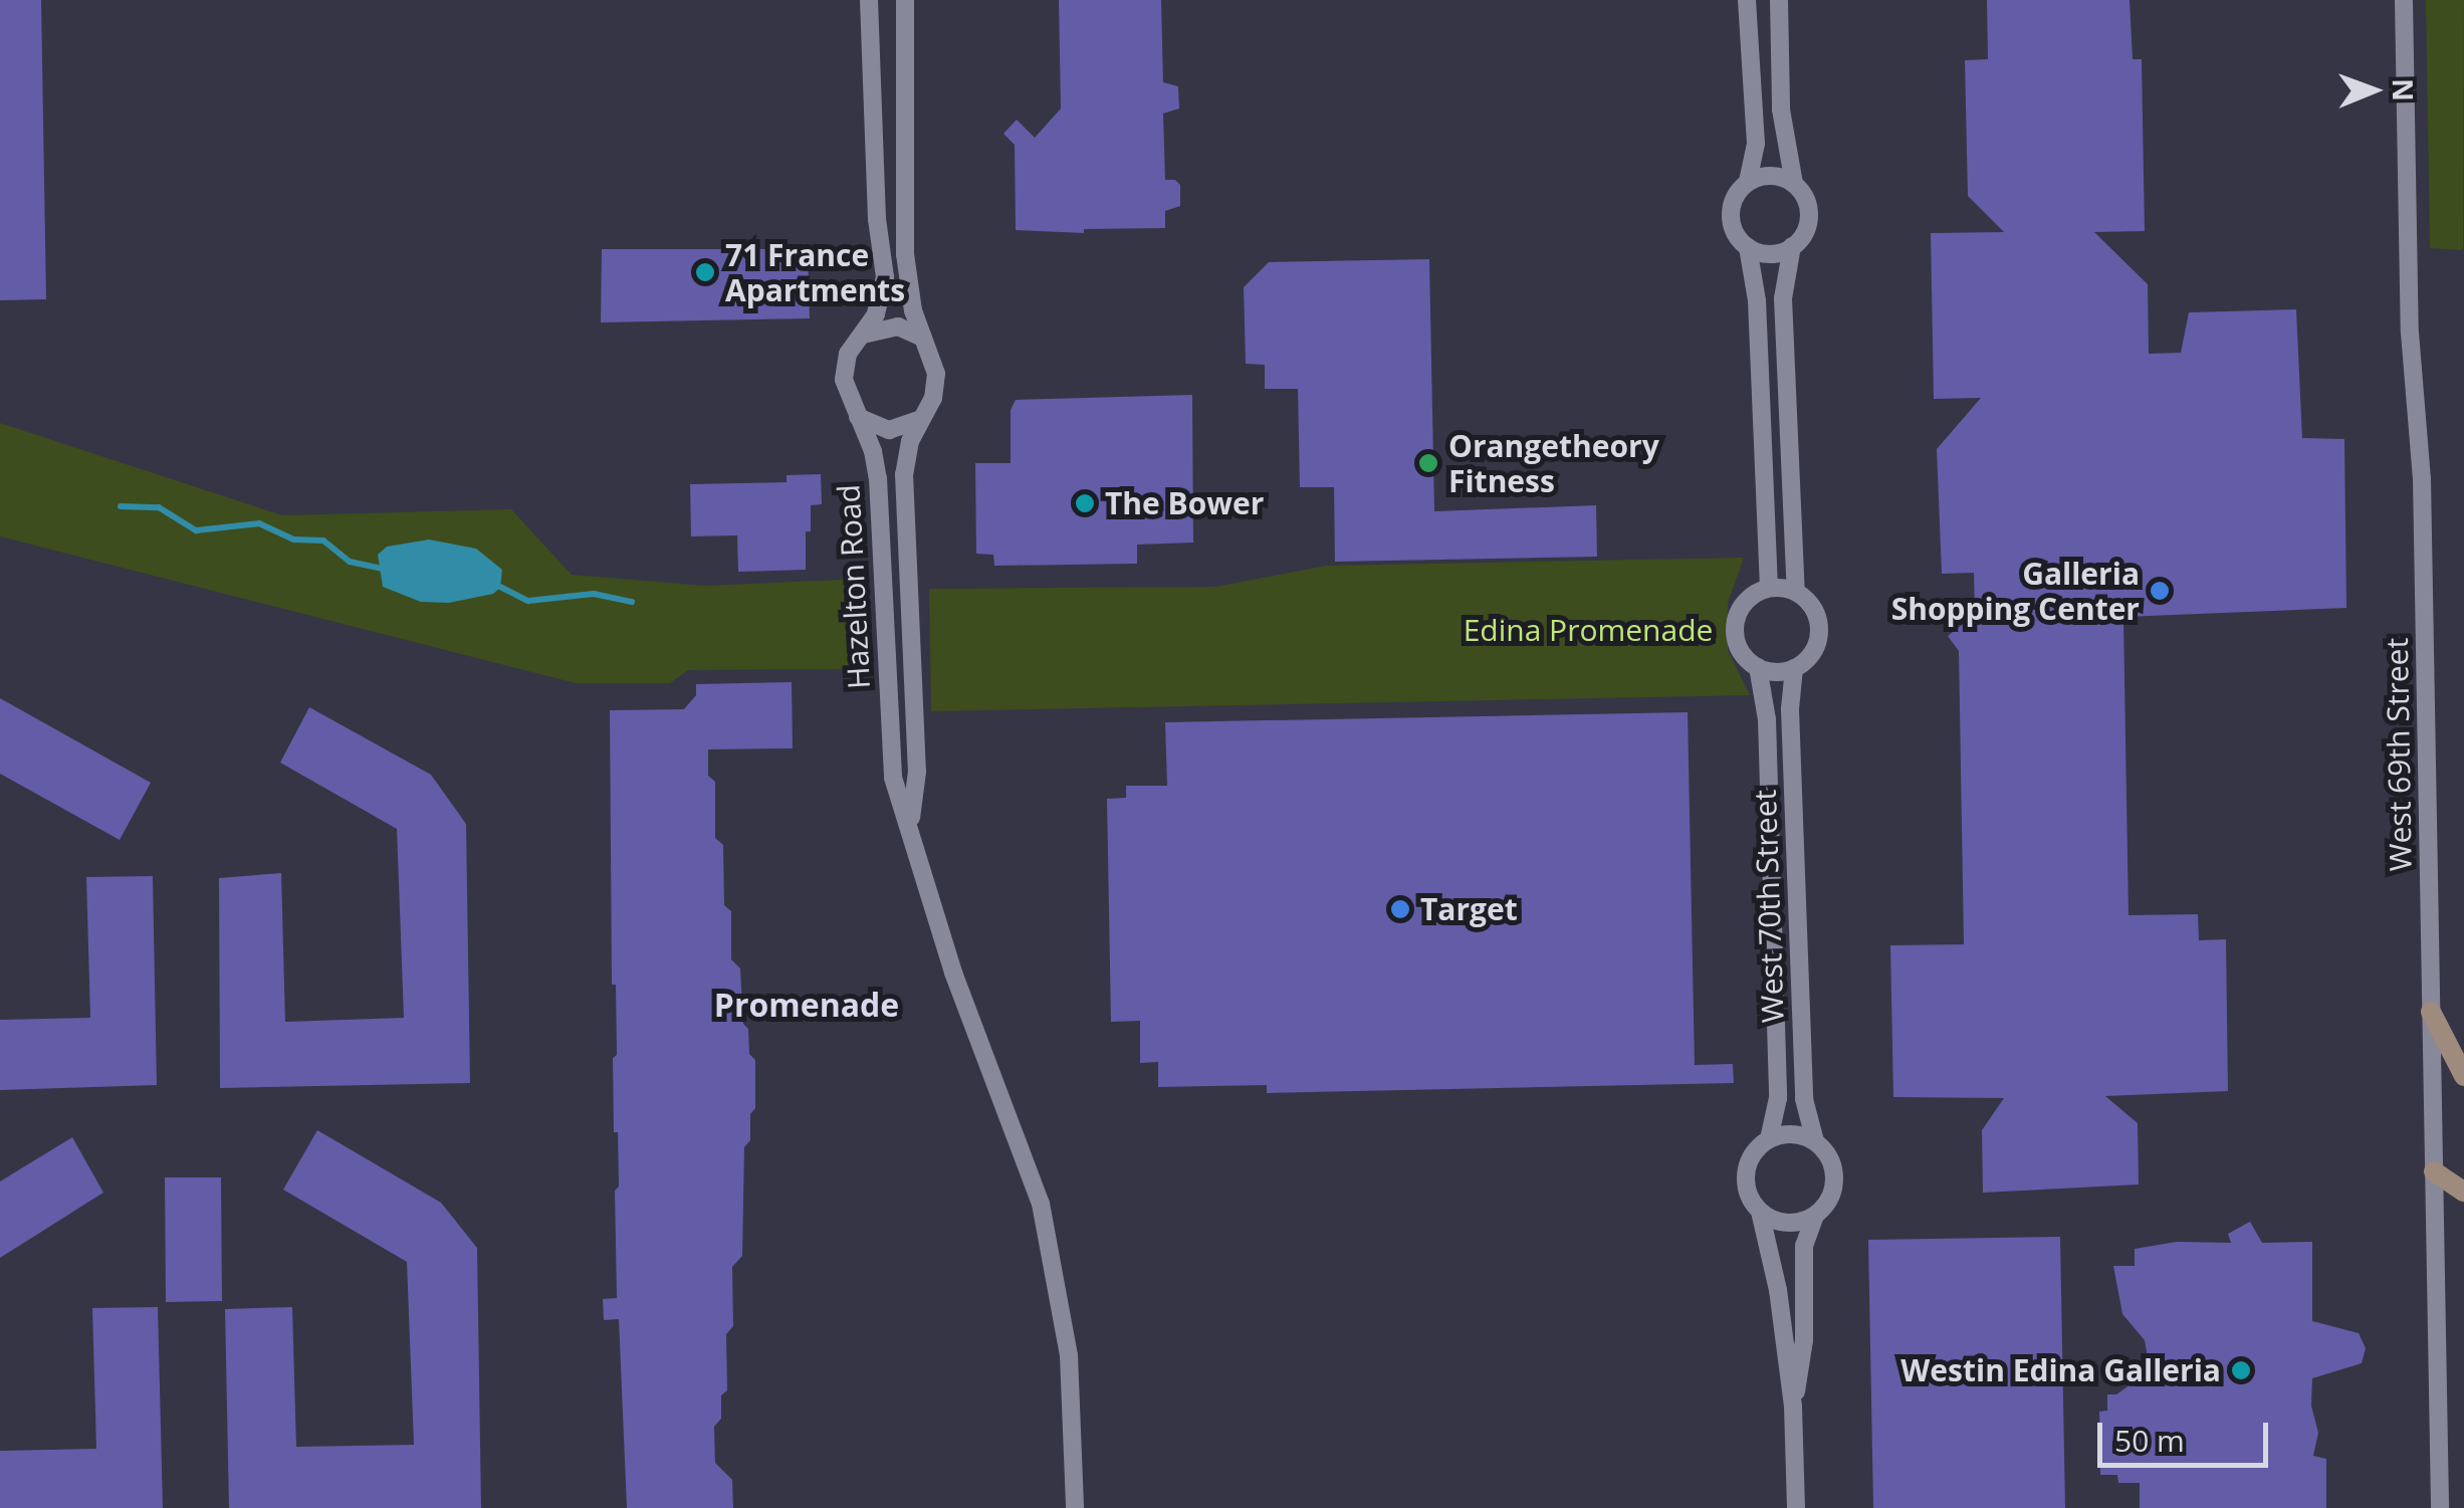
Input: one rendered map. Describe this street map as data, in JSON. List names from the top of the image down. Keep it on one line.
{"streets":{"street":["Hazelton Road","West 69th Street","West 70th Street"]},"districts":["Promenade"],"parks":["Edina Promenade"],"places":["71 France Apartments","Orangetheory Fitness","The Bower","Galleria Shopping Center","Target","Westin Edina Galleria"],"scale_bar":"50 m","north":"right"}
